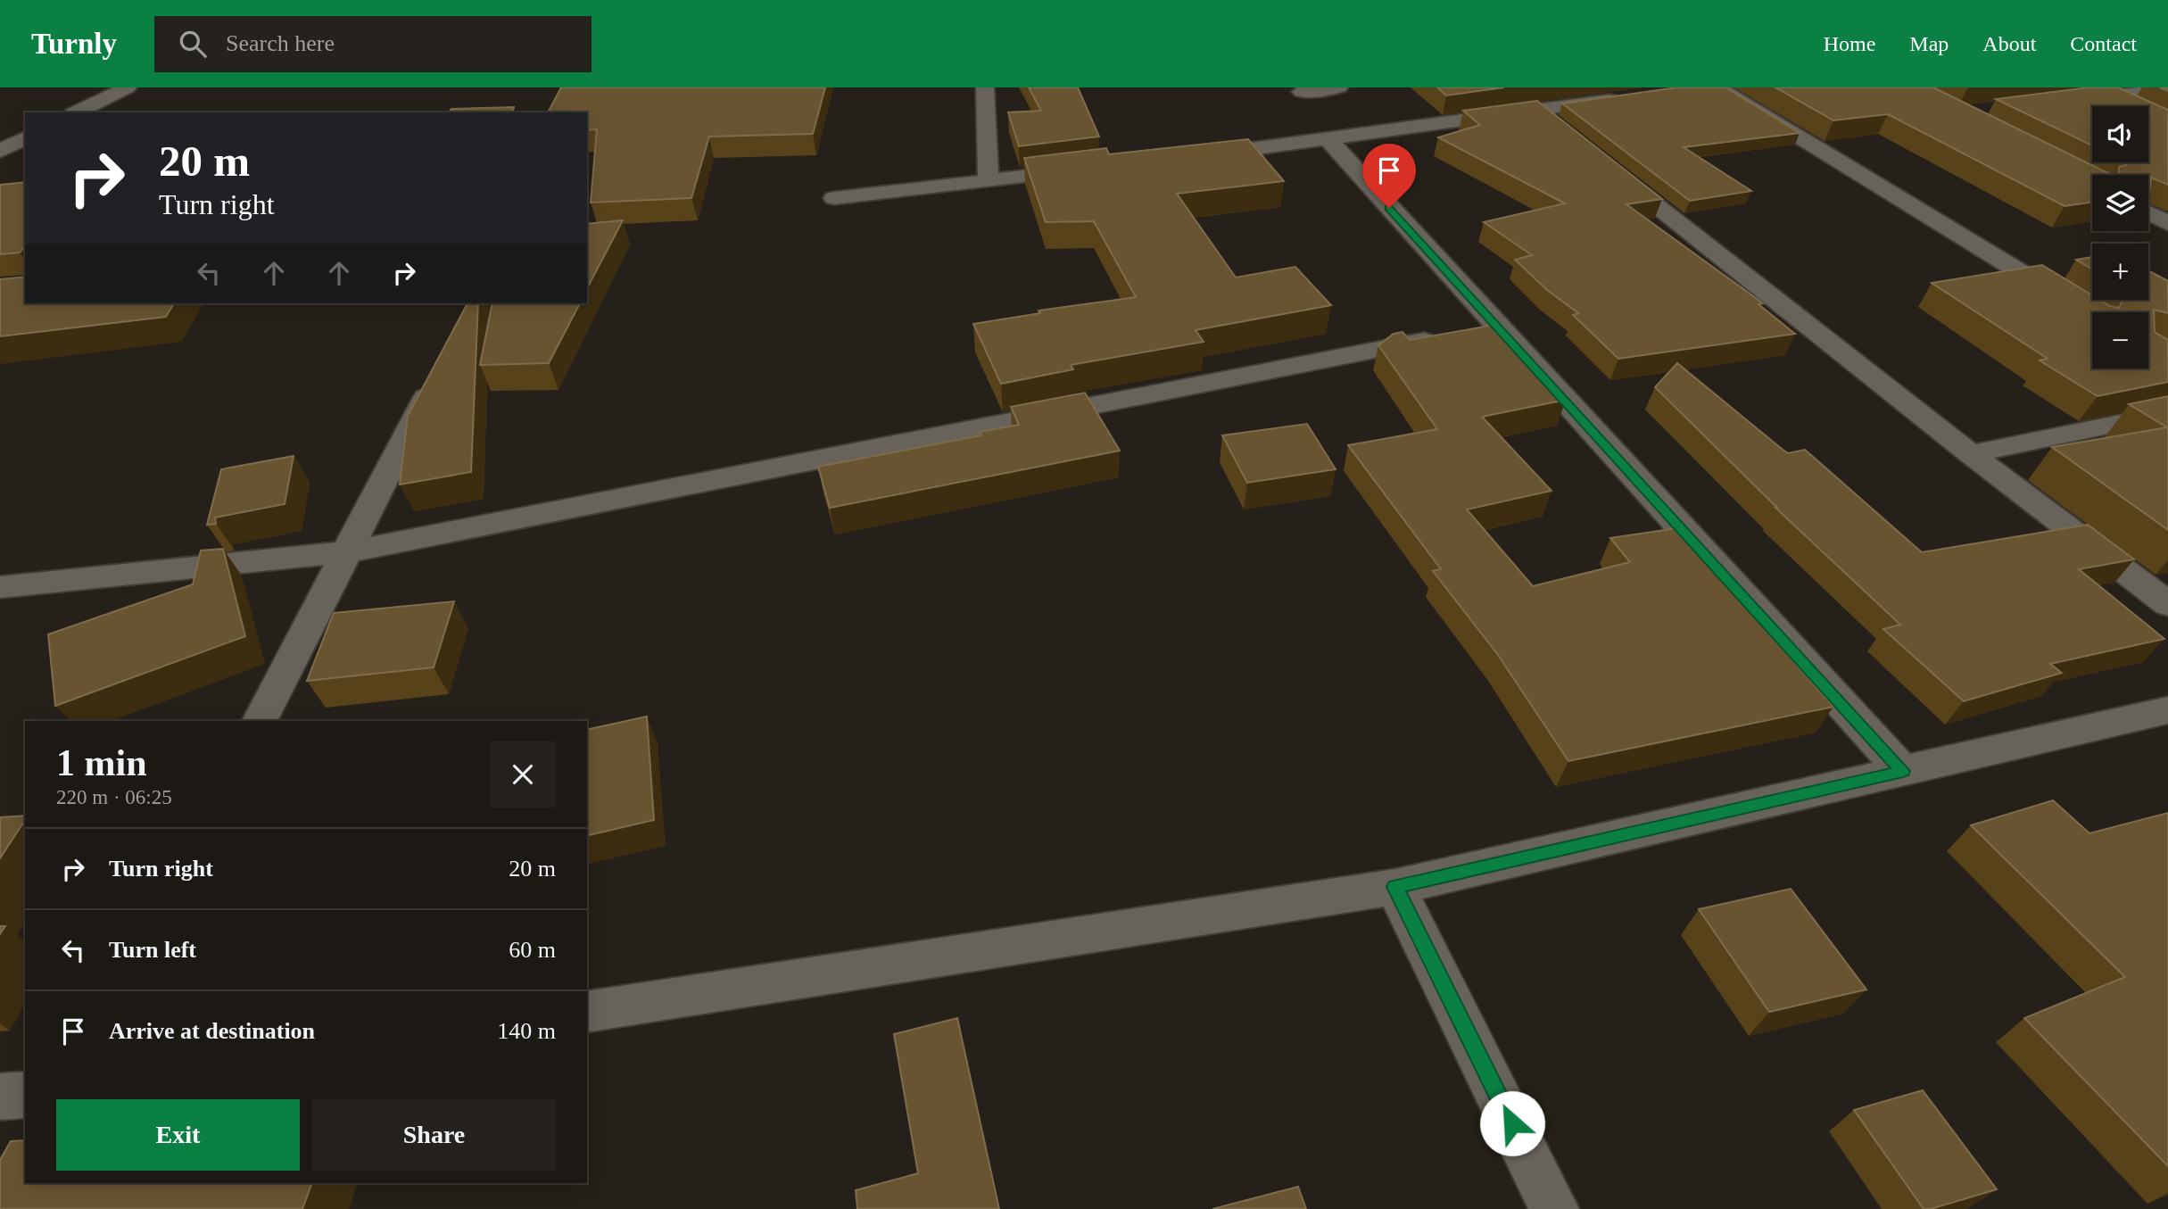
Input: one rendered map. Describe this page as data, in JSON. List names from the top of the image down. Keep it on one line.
{"page":{"header":"Turnly","search":"Search here","nav":["Home","Map","About","Contact"],"map_buttons":["+","−"],"turn":["20 m","Turn right"],"heading":["1 min","220 m · 06:25"],"list":[{"name":"Turn right","value":"20 m"},{"name":"Turn left","value":"60 m"},{"name":"Arrive at destination","value":"140 m"}],"buttons":["Exit","Share"]}}
